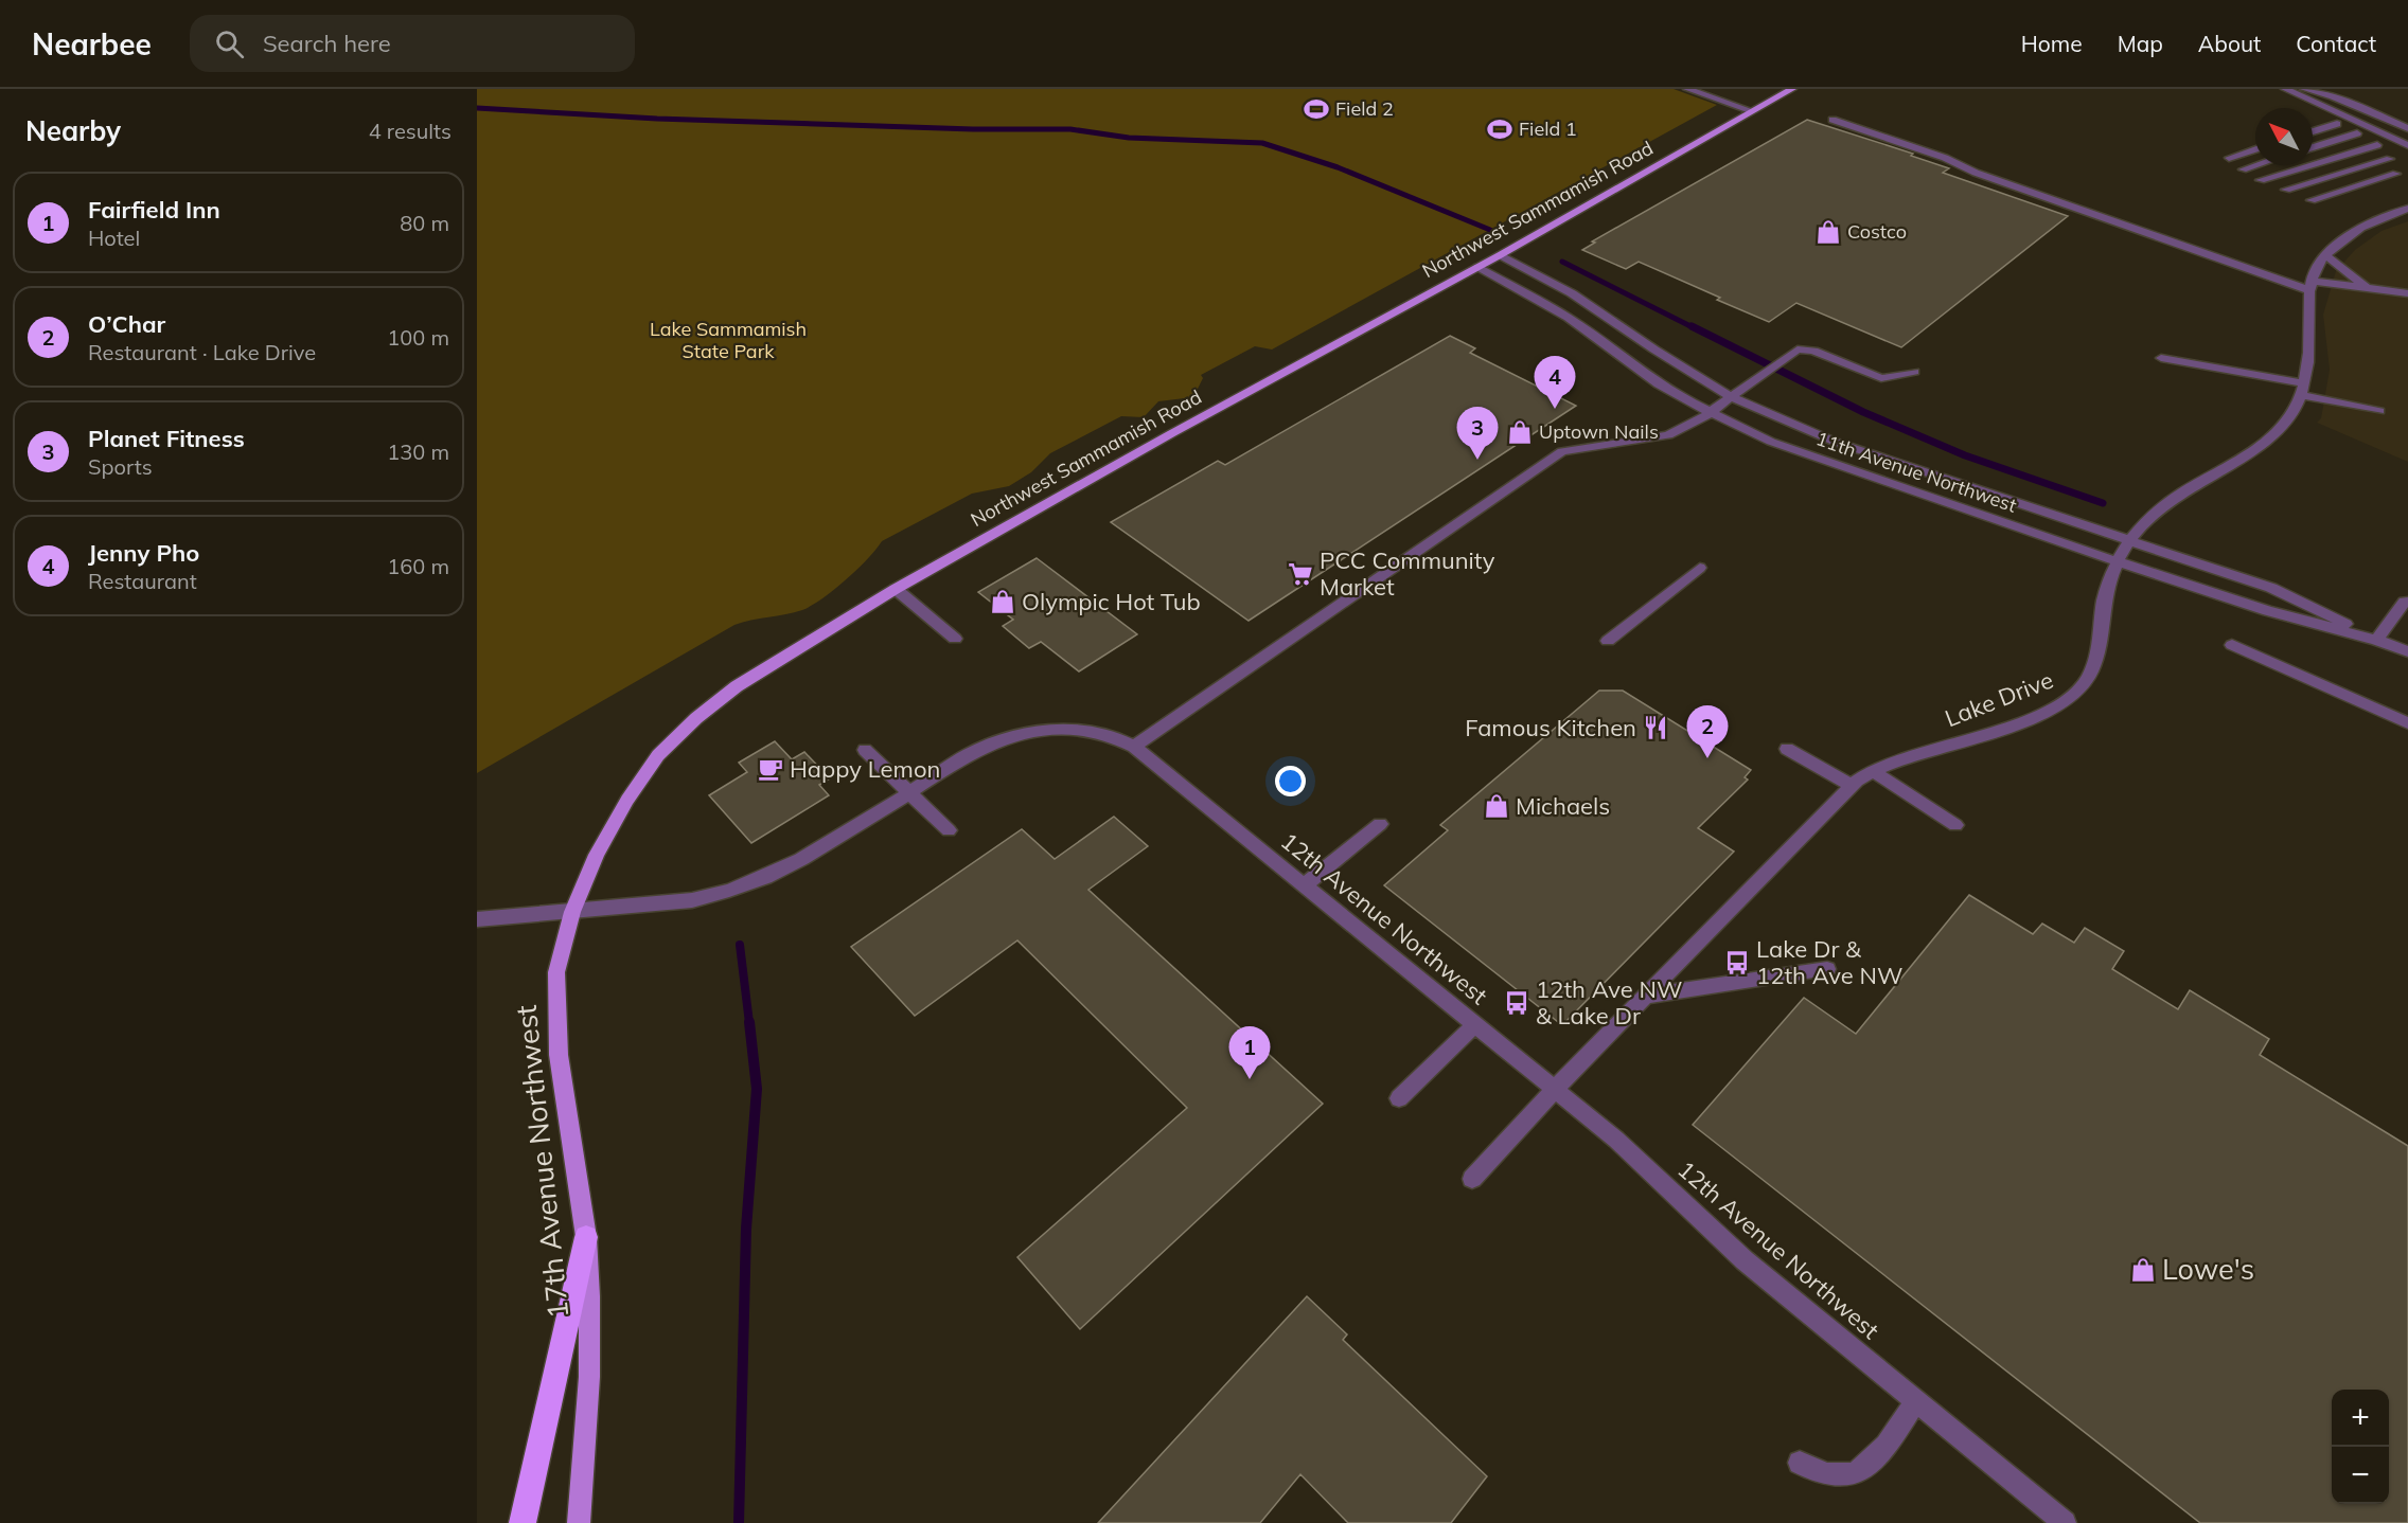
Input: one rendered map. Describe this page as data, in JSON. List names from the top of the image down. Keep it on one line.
{"streets":{"main road":["Northwest Sammamish Road","17th Avenue Northwest"],"street":["11th Avenue Northwest","Lake Drive","12th Avenue Northwest"]},"crossings":[["Northwest Sammamish Road","11th Avenue Northwest"],["Northwest Sammamish Road","12th Avenue Northwest"],["Northwest Sammamish Road","17th Avenue Northwest"],["11th Avenue Northwest","Lake Drive"],["Lake Drive","12th Avenue Northwest"],["12th Avenue Northwest","17th Avenue Northwest"]],"parks":["Lake Sammamish State Park"],"places":{"sports":["Field 2","Field 1"],"shop":["Costco","Uptown Nails","Olympic Hot Tub","Michaels","Lowe's"],"supermarket":["PCC Community Market"],"restaurant":["Famous Kitchen"],"cafe":["Happy Lemon"],"bus stop":["Lake Dr & 12th Ave NW","12th Ave NW & Lake Dr"]},"north":"top left","page":{"header":"Nearbee","search":"Search here","nav":["Home","Map","About","Contact"],"heading":["Nearby","4 results"],"list":[{"mark":"1","name":"Fairfield Inn","note":"Hotel","value":"80 m"},{"mark":"2","name":"O’Char","note":"Restaurant · Lake Drive","value":"100 m"},{"mark":"3","name":"Planet Fitness","note":"Sports","value":"130 m"},{"mark":"4","name":"Jenny Pho","note":"Restaurant","value":"160 m"}],"pins":["4","3","2","1"],"map_buttons":["+","−"]}}
